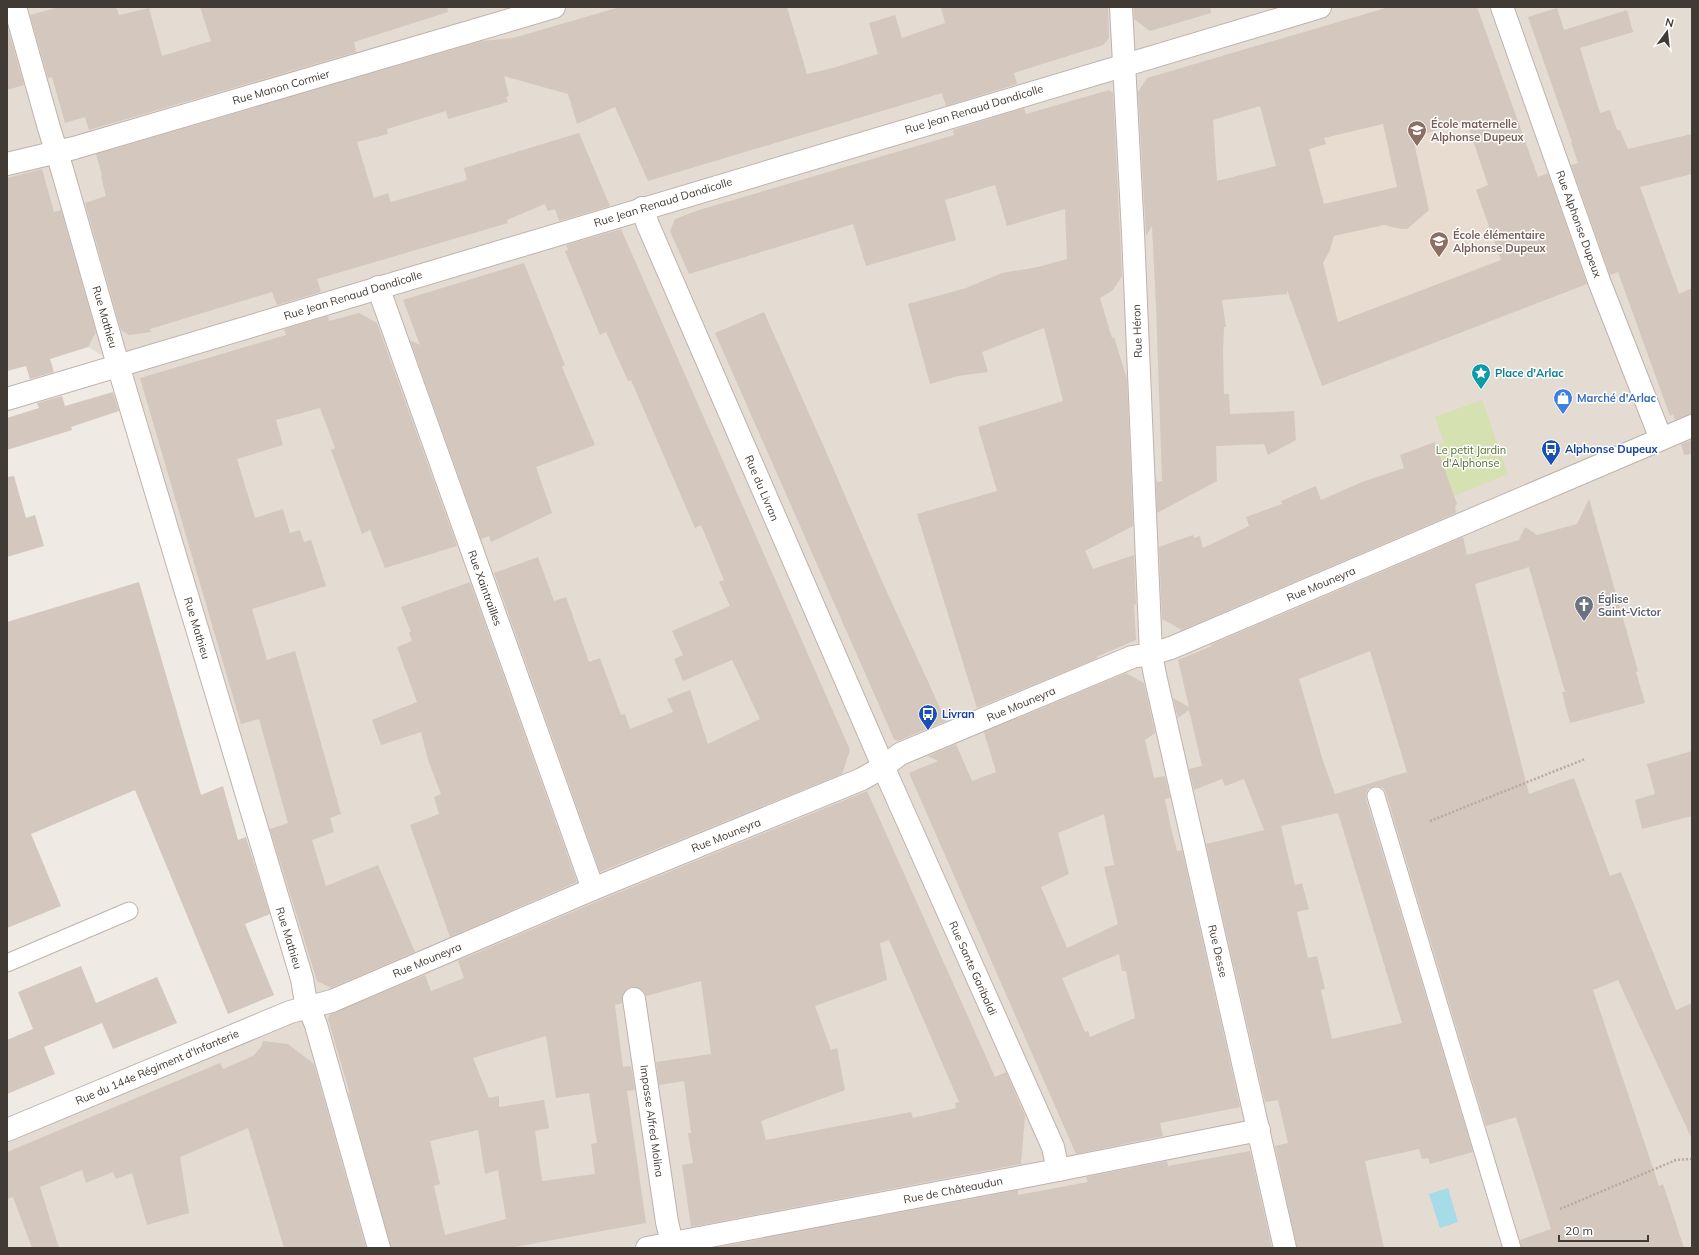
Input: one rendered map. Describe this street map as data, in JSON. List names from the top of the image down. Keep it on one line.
{"streets":{"street":["Rue Manon Cormier","Rue Jean Renaud Dandicolle","Rue Alphonse Dupeux","Rue Mathieu","Rue Héron","Rue du Livran","Rue Mouneyra","Rue Xaintrailles","Rue Desse","Rue Sante Garibaldi","Rue du 144e Régiment d'Infanterie","Impasse Alfred Molina","Rue de Châteaudun"]},"crossings":[["Rue Manon Cormier","Rue Mathieu"],["Rue Jean Renaud Dandicolle","Rue Mathieu"],["Rue Jean Renaud Dandicolle","Rue Héron"],["Rue Jean Renaud Dandicolle","Rue du Livran"],["Rue Jean Renaud Dandicolle","Rue Xaintrailles"],["Rue Alphonse Dupeux","Rue Mouneyra"],["Rue Mathieu","Rue Mouneyra"],["Rue Mathieu","Rue du 144e Régiment d'Infanterie"],["Rue Héron","Rue Mouneyra"],["Rue Héron","Rue Desse"],["Rue du Livran","Rue Mouneyra"],["Rue du Livran","Rue Sante Garibaldi"],["Rue Mouneyra","Rue Xaintrailles"],["Rue Mouneyra","Rue Desse"],["Rue Mouneyra","Rue Sante Garibaldi"],["Rue Mouneyra","Rue du 144e Régiment d'Infanterie"],["Rue Desse","Rue de Châteaudun"],["Rue Sante Garibaldi","Rue de Châteaudun"],["Impasse Alfred Molina","Rue de Châteaudun"]],"parks":["Le petit Jardin d'Alphonse"],"places":{"school or university":["École maternelle Alphonse Dupeux","École élémentaire Alphonse Dupeux"],"place":["Place d'Arlac"],"shop":["Marché d'Arlac"],"bus stop":["Alphonse Dupeux","Livran"],"church":["Église Saint-Victor"]},"scale_bar":"20 m","north":"top"}
